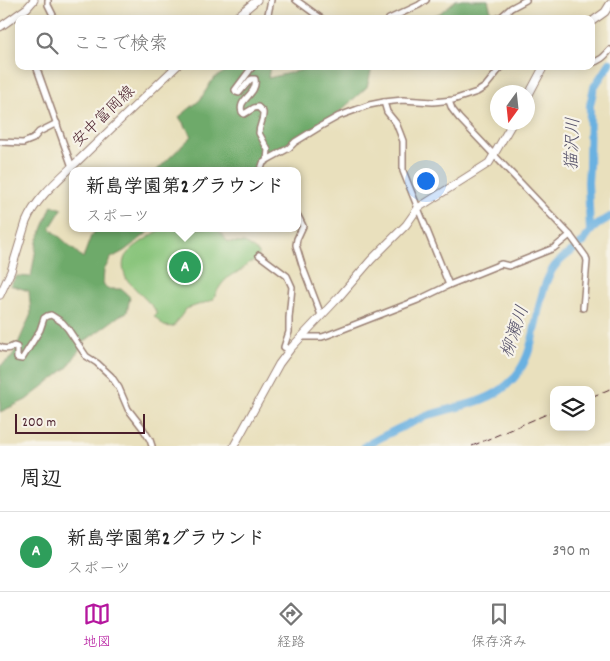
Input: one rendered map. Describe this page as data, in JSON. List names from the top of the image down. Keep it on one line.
{"streets":{"street":["安中富岡線"]},"water":["猫沢川","柳瀬川"],"scale_bar":"200 m","north":"bottom","page":{"search":"ここで検索","popup":["新島学園第2グラウンド","スポーツ"],"pins":"A","scale":"200 m","heading":"周辺","list":[{"mark":"A","name":"新島学園第2グラウンド","note":"スポーツ","value":"390 m"}],"nav":["地図","経路","保存済み"]}}
